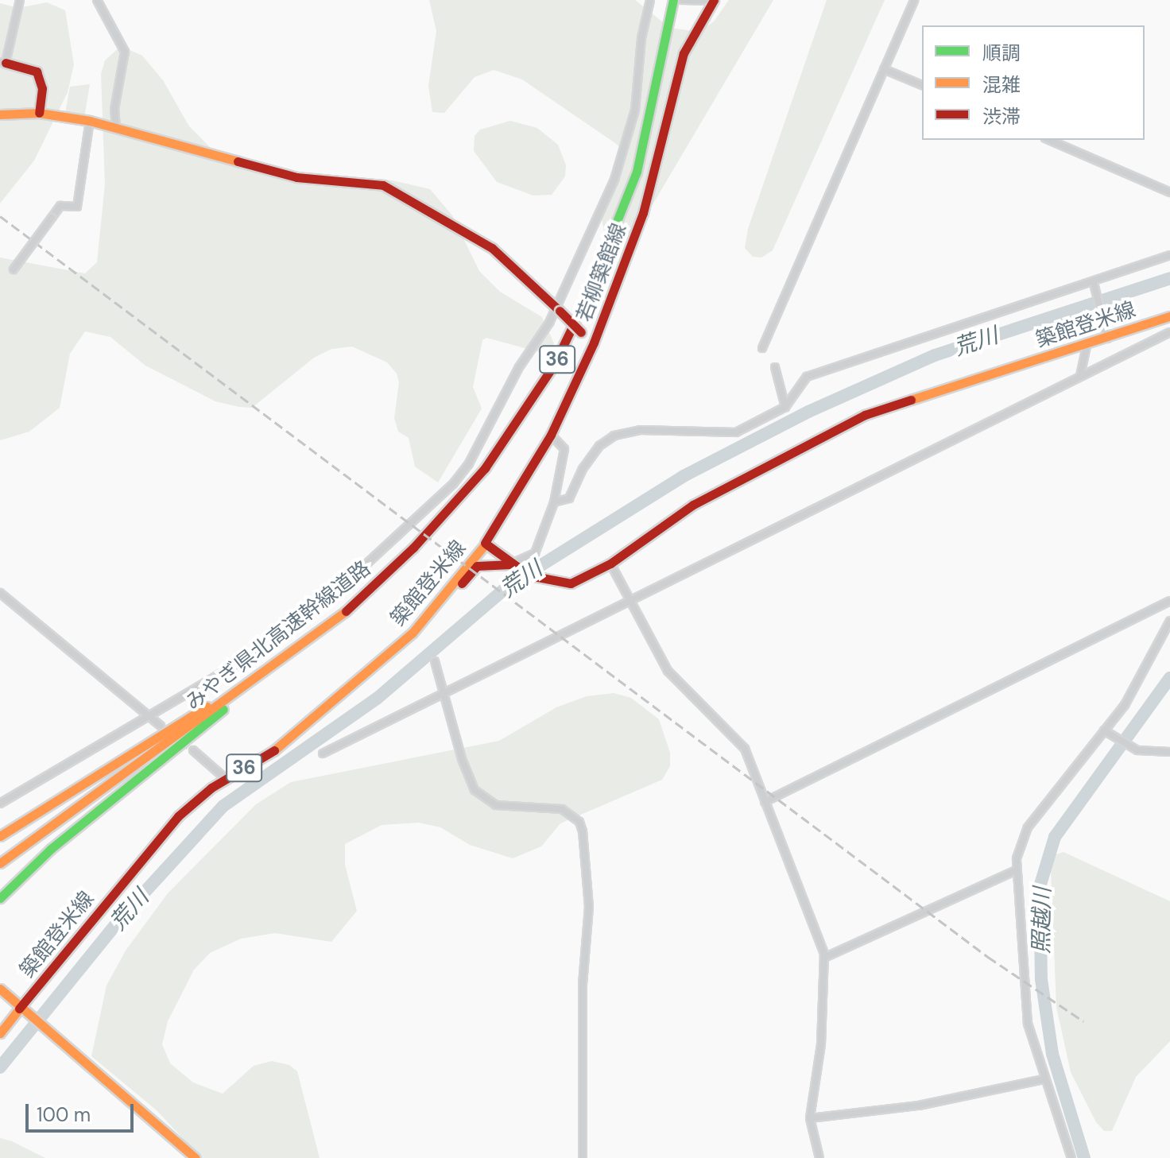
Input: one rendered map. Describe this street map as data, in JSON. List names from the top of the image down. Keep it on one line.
{"streets":{"main road":["若柳築館線","築館登米線","36","みやぎ県北高速幹線道路"]},"crossings":[["若柳築館線","築館登米線"]],"water":["荒川","照越川"],"legend":["順調","混雑","渋滞"],"scale_bar":"100 m"}
